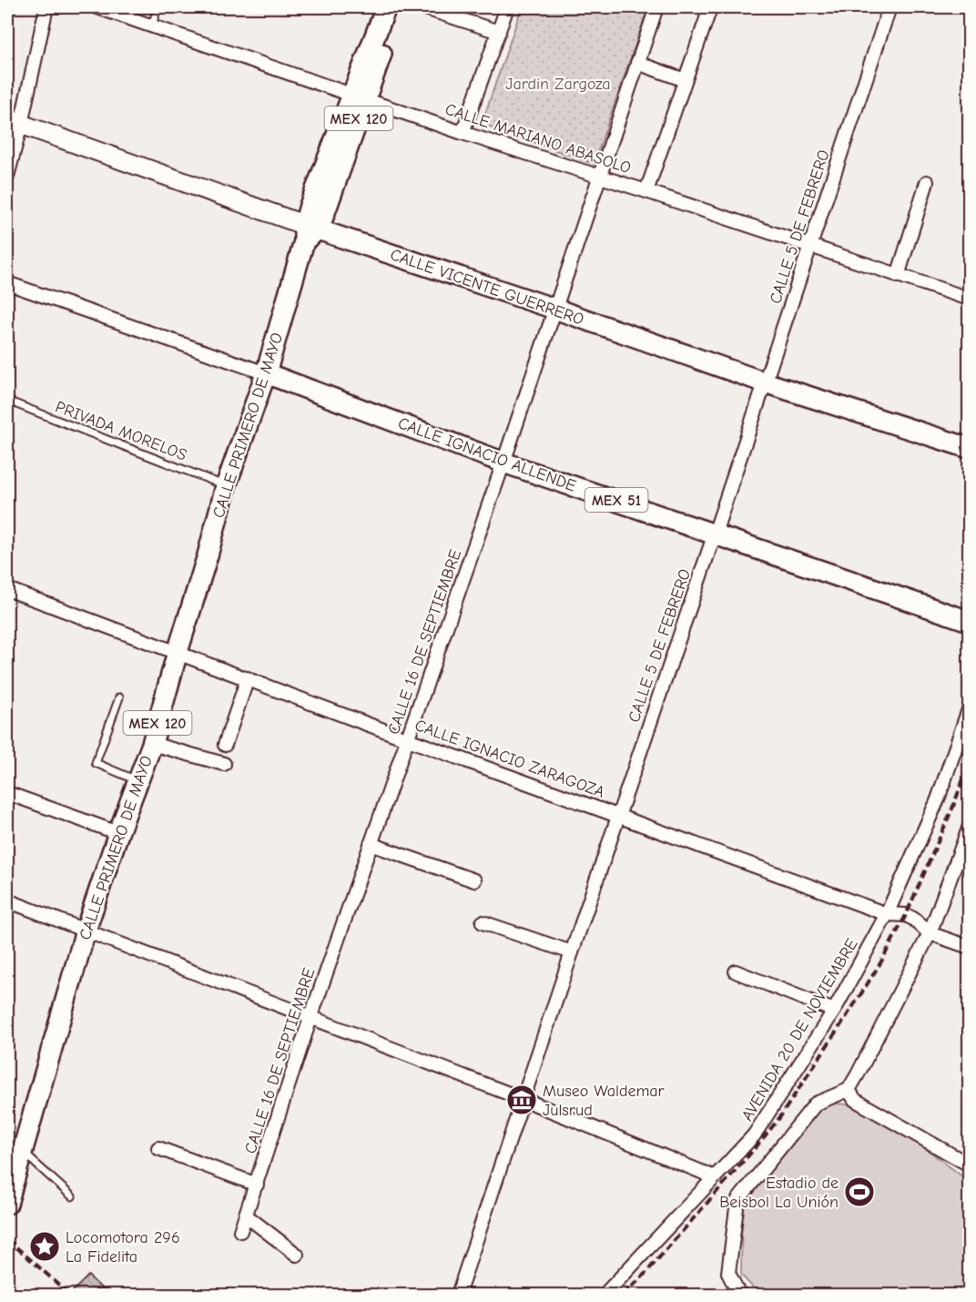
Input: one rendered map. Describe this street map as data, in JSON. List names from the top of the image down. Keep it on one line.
{"streets":{"main road":["MEX 120","CALLE VICENTE GUERRERO","CALLE PRIMERO DE MAYO","CALLE IGNACIO ALLENDE","MEX 51"],"street":["CALLE MARIANO ABASOLO","CALLE 5 DE FEBRERO","CALLE 16 DE SEPTIEMBRE","CALLE IGNACIO ZARAGOZA","AVENIDA 20 DE NOVIEMBRE"],"lane":["PRIVADA MORELOS"]},"crossings":[["CALLE MARIANO ABASOLO","CALLE 5 DE FEBRERO"],["CALLE MARIANO ABASOLO","CALLE PRIMERO DE MAYO"],["CALLE MARIANO ABASOLO","CALLE 16 DE SEPTIEMBRE"],["CALLE 5 DE FEBRERO","CALLE VICENTE GUERRERO"],["CALLE 5 DE FEBRERO","CALLE IGNACIO ALLENDE"],["CALLE 5 DE FEBRERO","CALLE IGNACIO ZARAGOZA"],["CALLE VICENTE GUERRERO","CALLE PRIMERO DE MAYO"],["CALLE VICENTE GUERRERO","CALLE 16 DE SEPTIEMBRE"],["CALLE PRIMERO DE MAYO","PRIVADA MORELOS"],["CALLE PRIMERO DE MAYO","CALLE IGNACIO ALLENDE"],["CALLE PRIMERO DE MAYO","CALLE IGNACIO ZARAGOZA"],["CALLE IGNACIO ALLENDE","CALLE 16 DE SEPTIEMBRE"],["CALLE 16 DE SEPTIEMBRE","CALLE IGNACIO ZARAGOZA"],["CALLE IGNACIO ZARAGOZA","AVENIDA 20 DE NOVIEMBRE"]],"parks":["Jardin Zargoza"],"places":{"museum":["Museo Waldemar Julsrud"],"sports":["Estadio de Beisbol La Unión"],"place":["Locomotora 296 La Fidelita"]}}
